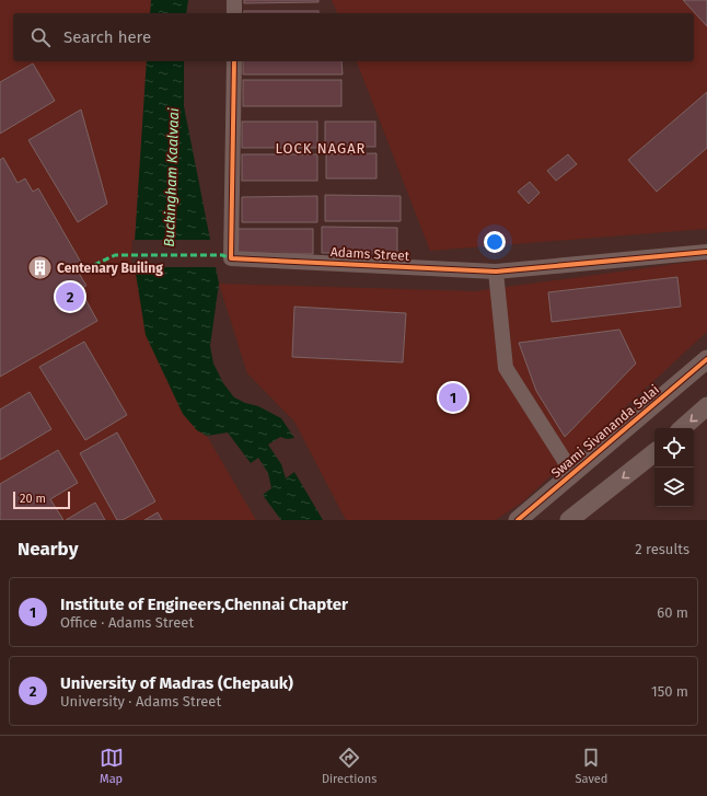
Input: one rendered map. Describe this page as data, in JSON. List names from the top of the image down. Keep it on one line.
{"streets":{"street":["Adams Street","Swami Sivananda Salai"]},"districts":["LOCK NAGAR"],"water":["Buckingham Kaalvaai"],"places":{"building":["Centenary Builing"]},"scale_bar":"20 m","page":{"search":"Search here","pins":["2","1"],"scale":"20 m","heading":["Nearby","2 results"],"list":[{"mark":"1","name":"Institute of Engineers,Chennai Chapter","note":"Office · Adams Street","value":"60 m"},{"mark":"2","name":"University of Madras (Chepauk)","note":"University · Adams Street","value":"150 m"}],"nav":["Map","Directions","Saved"]}}
